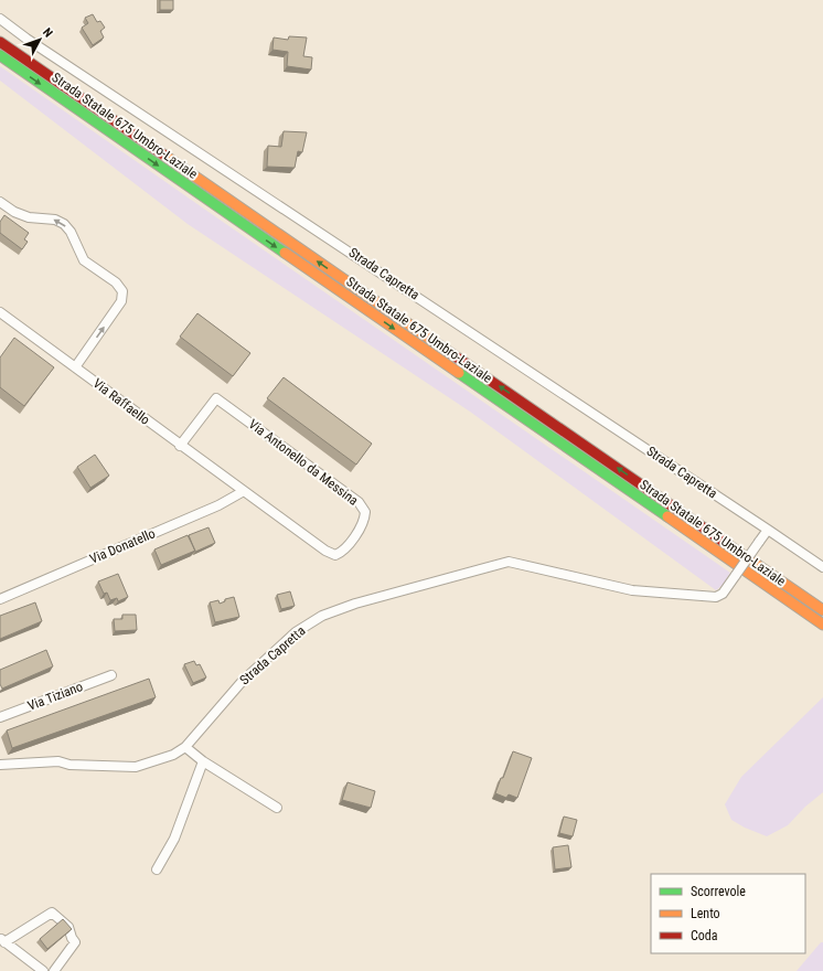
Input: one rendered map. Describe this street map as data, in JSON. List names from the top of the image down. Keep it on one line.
{"streets":{"highway":["Strada Statale 675 Umbro-Laziale"],"street":["Strada Capretta","Via Raffaello","Via Antonello da Messina","Via Donatello","Via Tiziano"]},"crossings":[["Via Raffaello","Via Antonello da Messina"],["Via Raffaello","Via Donatello"],["Via Antonello da Messina","Via Donatello"]],"legend":["Scorrevole","Lento","Coda"],"north":"top right"}
